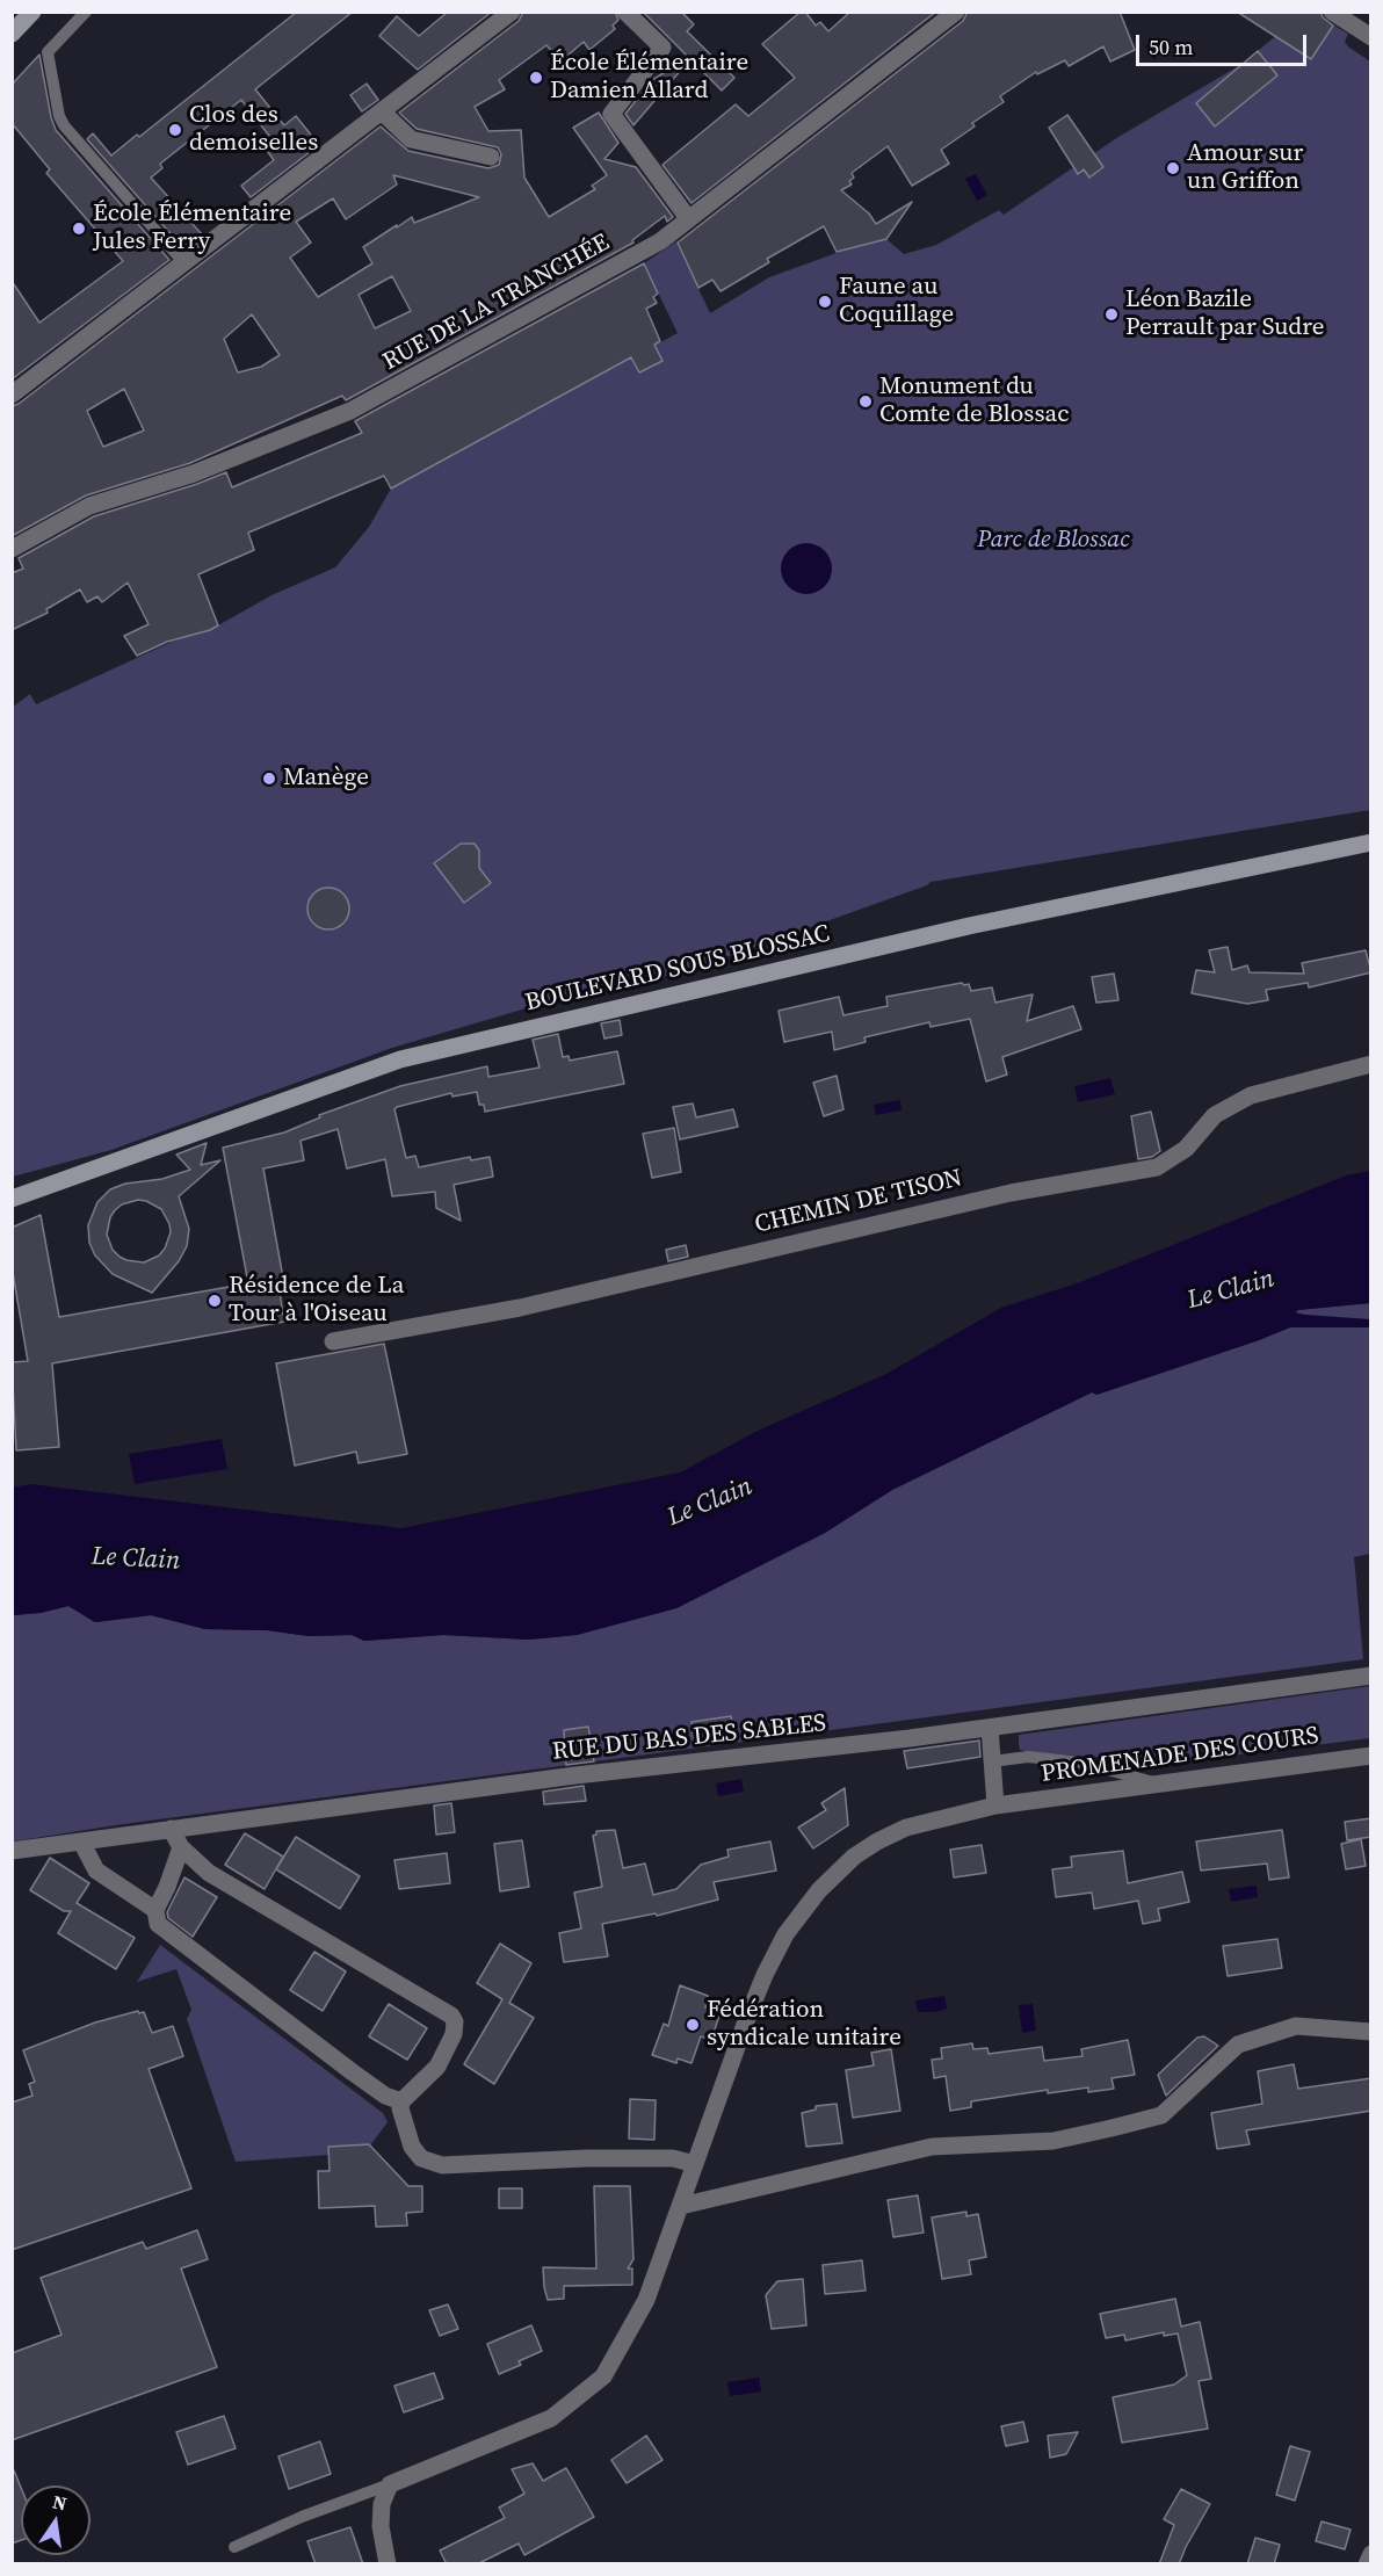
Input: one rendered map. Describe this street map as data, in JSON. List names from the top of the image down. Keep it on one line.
{"streets":{"main road":["BOULEVARD SOUS BLOSSAC"],"street":["RUE DE LA TRANCHÉE","CHEMIN DE TISON","RUE DU BAS DES SABLES","PROMENADE DES COURS"]},"water":["Le Clain"],"parks":["Parc de Blossac"],"places":["École Élémentaire Damien Allard","Clos des demoiselles","Amour sur un Griffon","École Élémentaire Jules Ferry","Faune au Coquillage","Léon Bazile Perrault par Sudre","Monument du Comte de Blossac","Manège","Résidence de La Tour à l'Oiseau","Fédération syndicale unitaire"],"scale_bar":"50 m","north":"top"}
